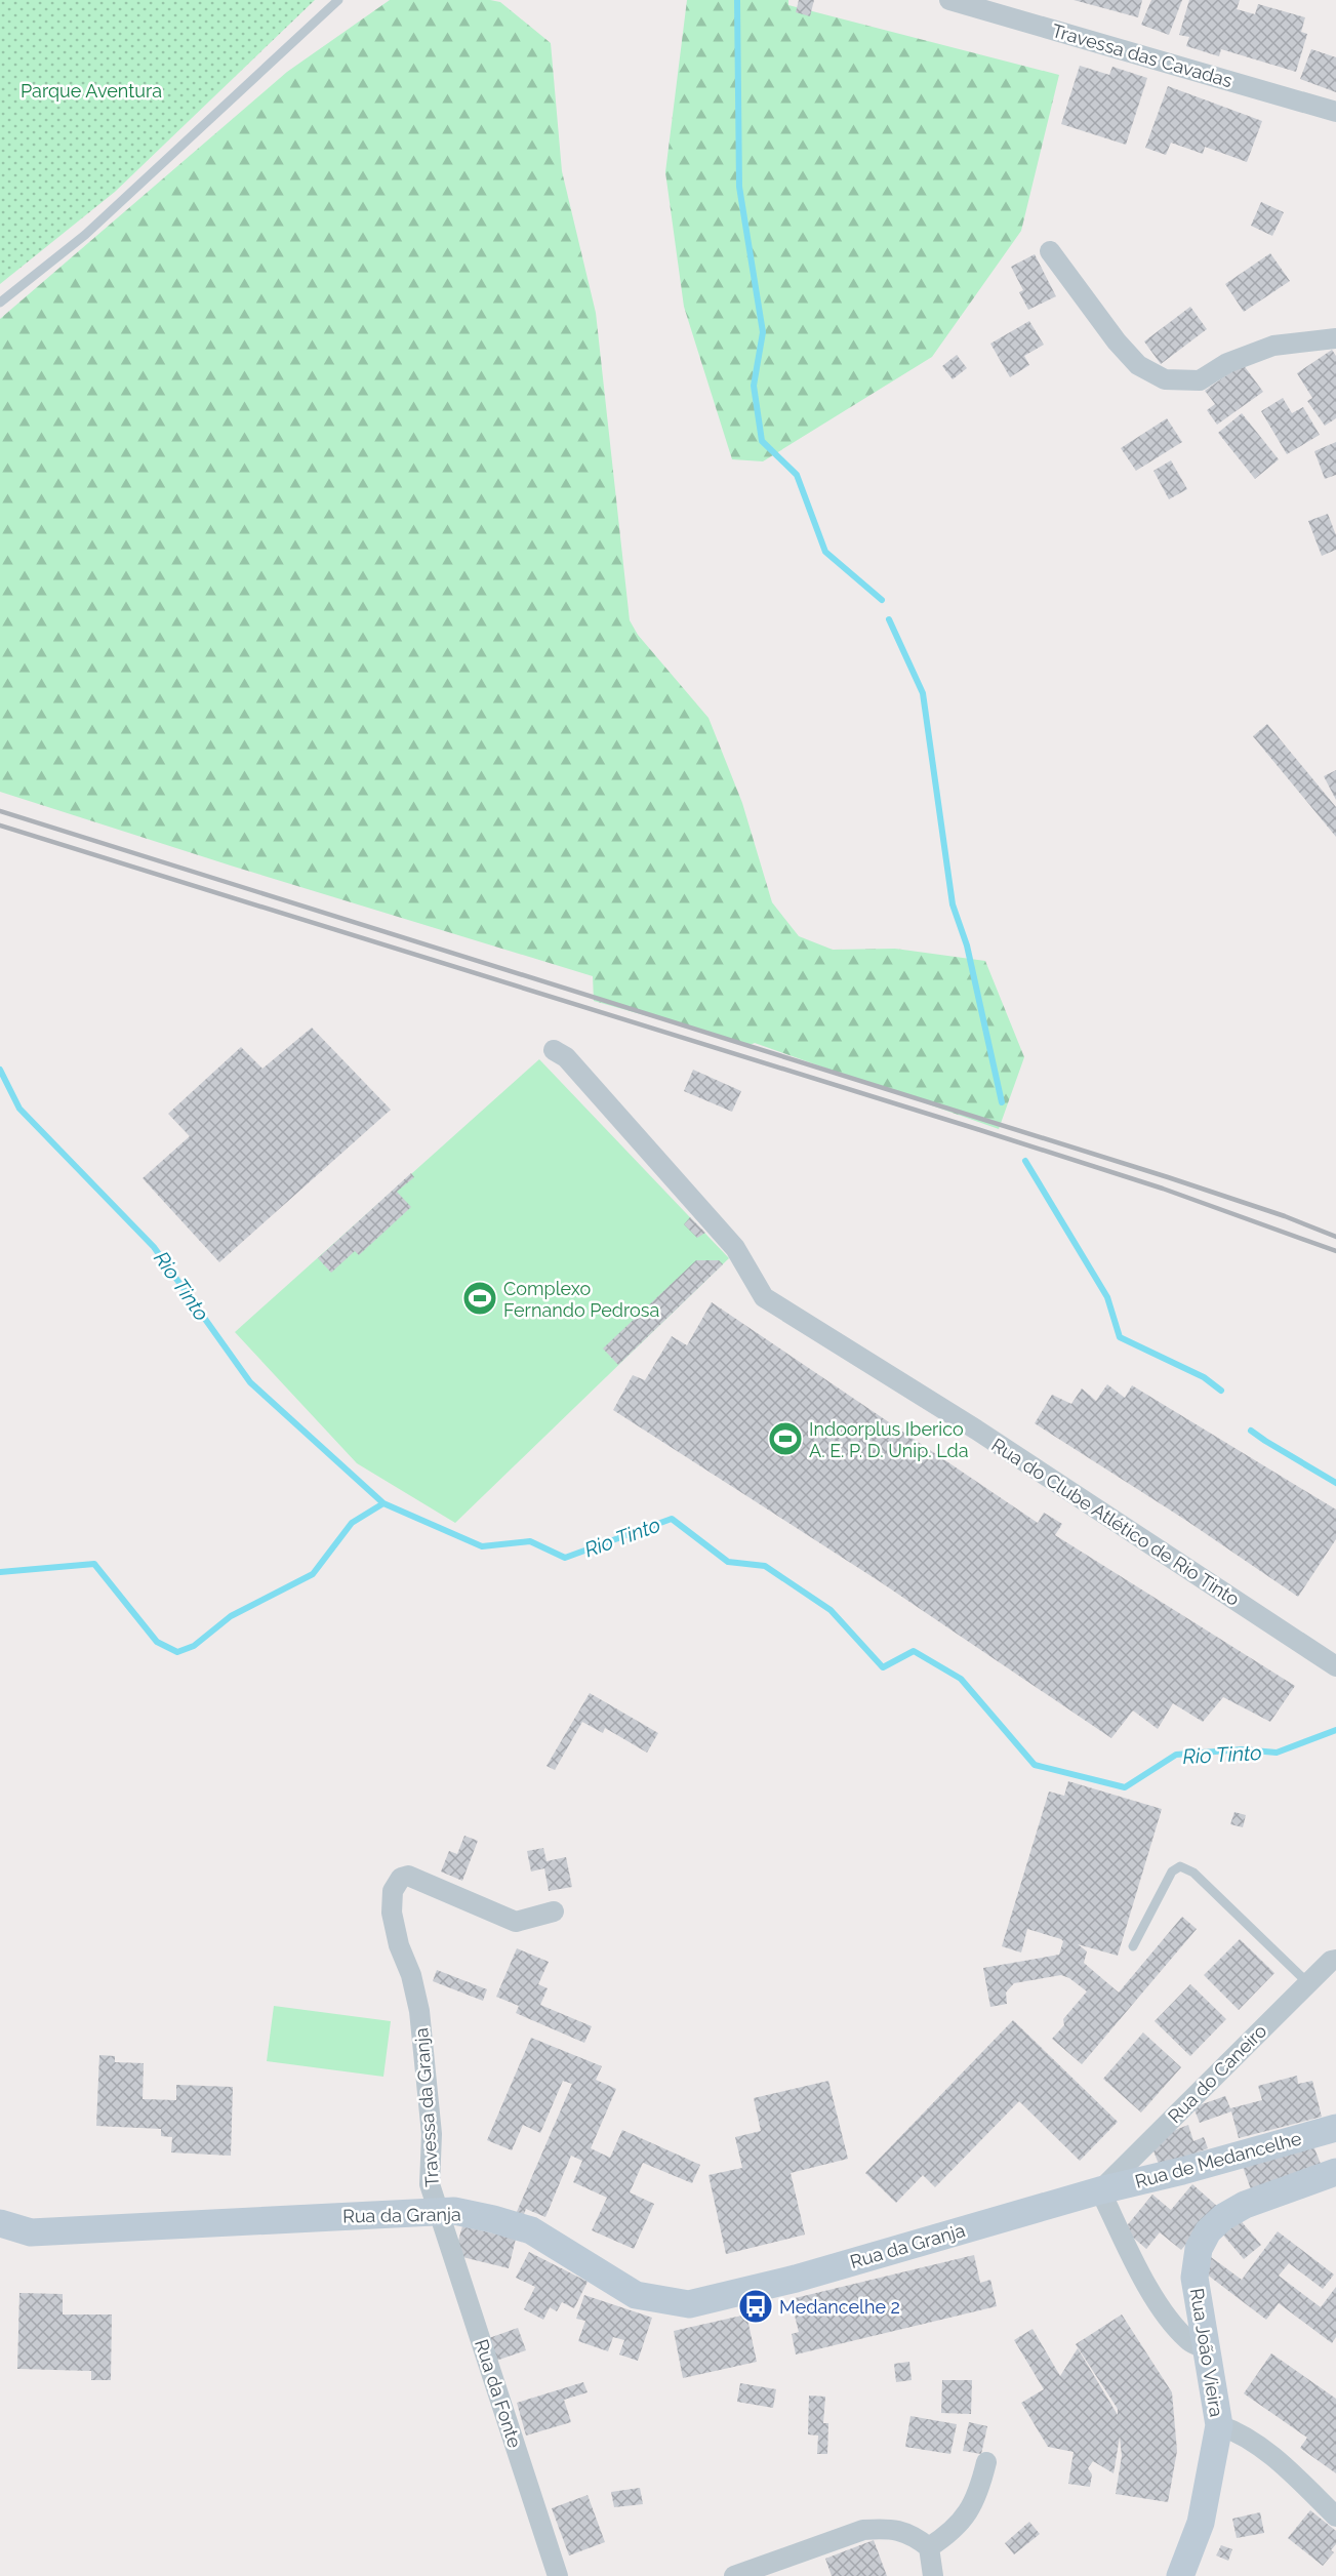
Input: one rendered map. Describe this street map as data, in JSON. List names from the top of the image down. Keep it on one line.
{"streets":{"street":["Travessa das Cavadas","Rua do Clube Atlético de Rio Tinto","Rua do Caneiro","Travessa da Granja","Rua de Medancelhe","Rua da Granja","Rua João Vieira","Rua da Fonte"]},"crossings":[["Rua do Caneiro","Rua de Medancelhe"],["Rua do Caneiro","Rua da Granja"],["Travessa da Granja","Rua da Granja"],["Travessa da Granja","Rua da Fonte"],["Rua de Medancelhe","Rua da Granja"],["Rua da Granja","Rua da Fonte"]],"water":["Rio Tinto"],"parks":["Parque Aventura"],"places":{"sports":["Complexo Fernando Pedrosa","Indoorplus Iberico A. E. P. D. Unip. Lda"],"bus stop":["Medancelhe 2"]}}
